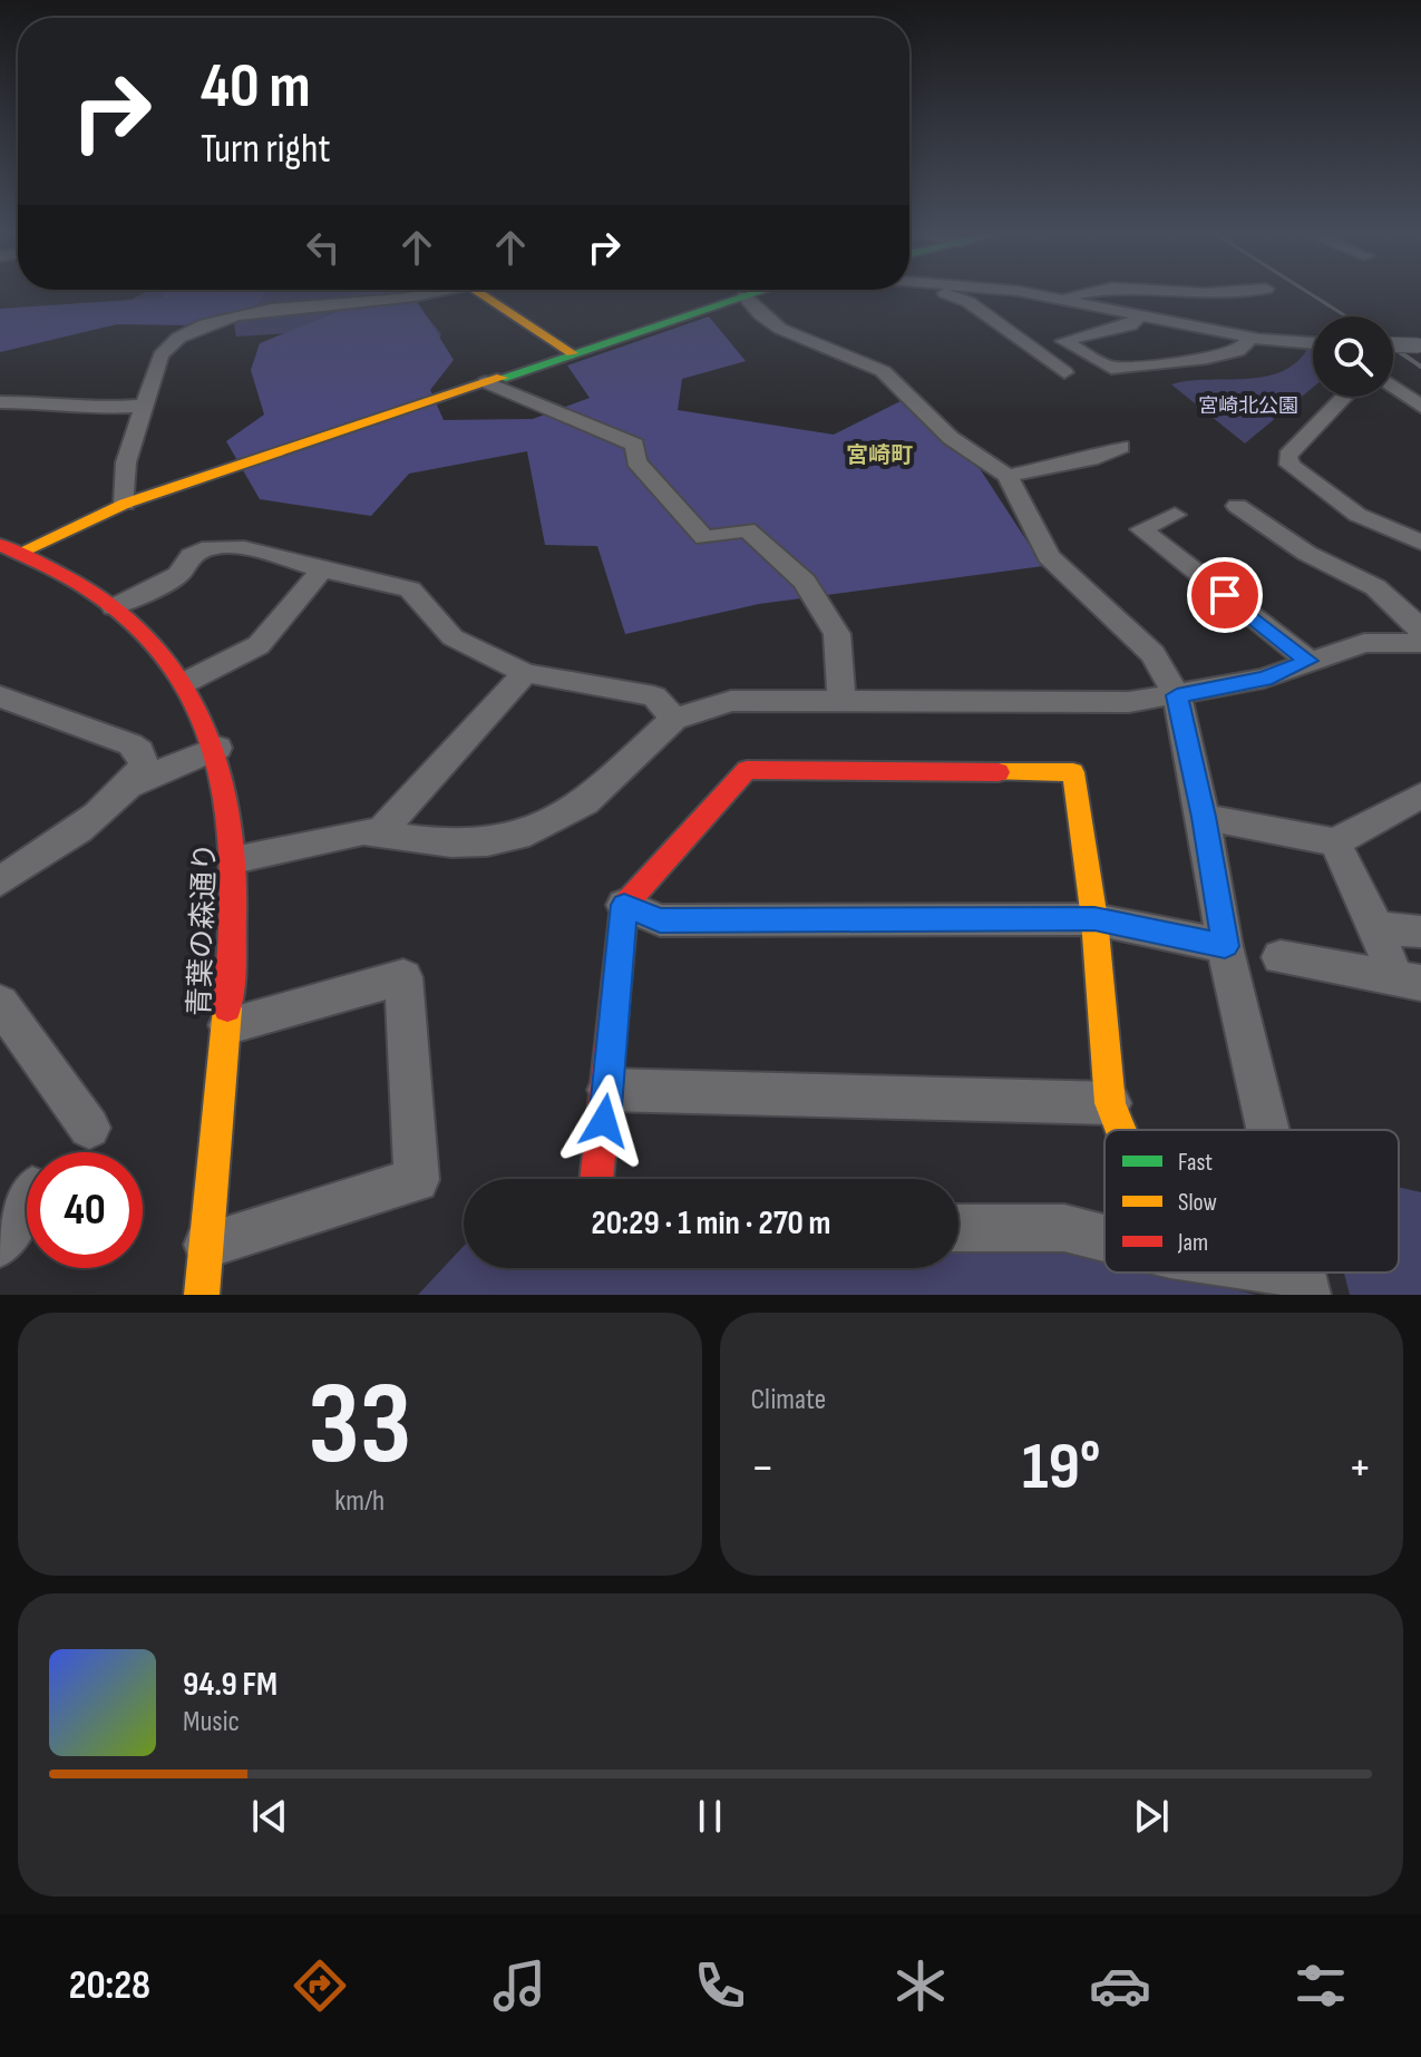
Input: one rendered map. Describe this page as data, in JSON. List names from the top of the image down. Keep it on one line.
{"streets":{"street":["青葉の森通り"]},"districts":["宮崎町"],"parks":["宮崎北公園"],"legend":["Fast","Slow","Jam"],"page":{"turn":["40 m","Turn right"],"limit":"40","trip":"20:29 · 1 min · 270 m","tile":[["33","km/h"],"Climate"],"heat":["−","19°","+"],"song":["94.9 FM","Music"],"tabs":"20:28"}}
